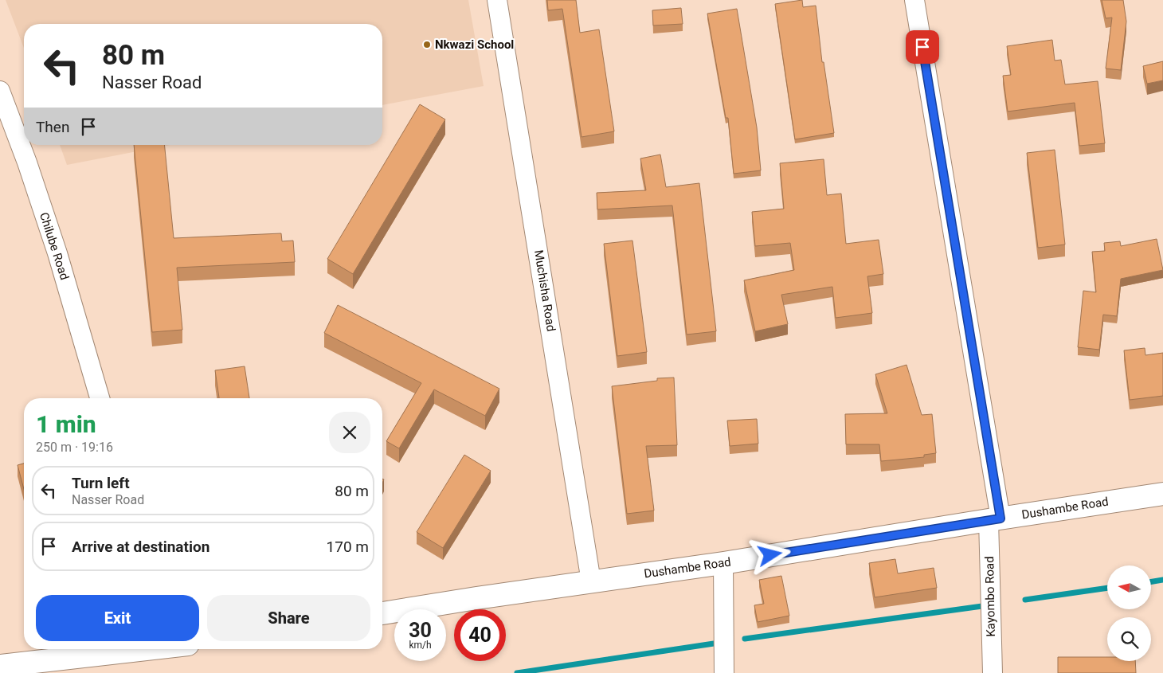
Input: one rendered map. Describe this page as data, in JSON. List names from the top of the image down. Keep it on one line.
{"streets":{"street":["Chilube Road","Muchisha Road","Dushambe Road","Kayombo Road"]},"crossings":[["Muchisha Road","Dushambe Road"],["Dushambe Road","Kayombo Road"]],"places":["Nkwazi School"],"north":"left","page":{"turn":["80 m","Nasser Road"],"then":"Then","heading":["1 min","250 m · 19:16"],"list":[{"name":"Turn left","note":"Nasser Road","value":"80 m"},{"name":"Arrive at destination","value":"170 m"}],"buttons":["Exit","Share"],"speed":"30 km/h","limit":"40"}}
